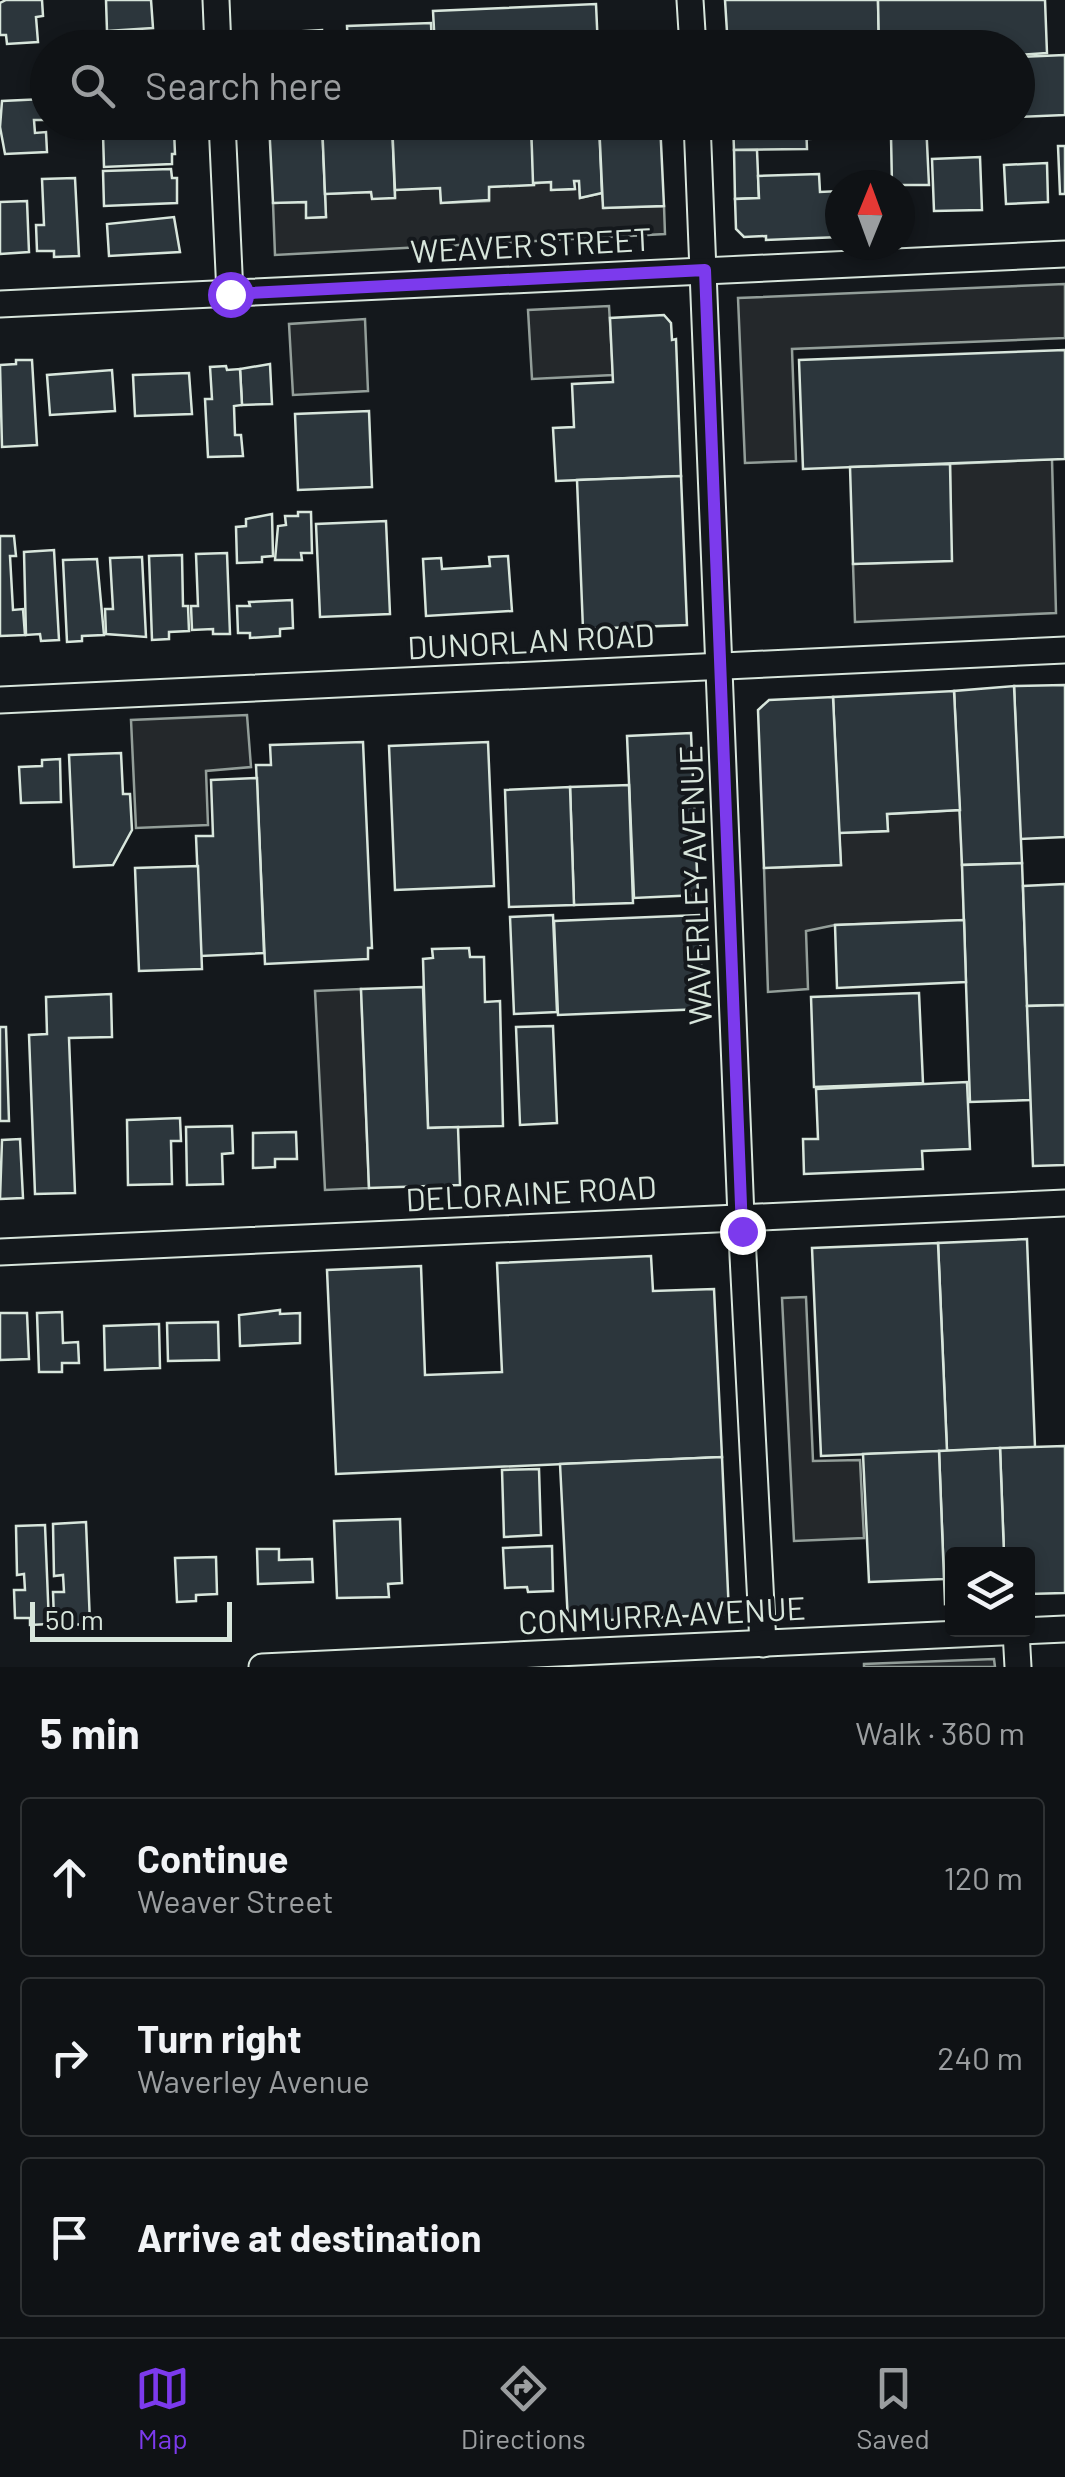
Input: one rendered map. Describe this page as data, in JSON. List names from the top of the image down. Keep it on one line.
{"streets":{"street":["WEAVER STREET","DUNORLAN ROAD","WAVERLEY AVENUE","DELORAINE ROAD","CONMURRA AVENUE"]},"crossings":[["WEAVER STREET","WAVERLEY AVENUE"],["DUNORLAN ROAD","WAVERLEY AVENUE"],["WAVERLEY AVENUE","DELORAINE ROAD"],["WAVERLEY AVENUE","CONMURRA AVENUE"]],"scale_bar":"50 m","north":"top","page":{"search":"Search here","scale":"50 m","heading":["5 min","Walk · 360 m"],"list":[["Continue","Weaver Street","120 m"],["Turn right","Waverley Avenue","240 m"],"Arrive at destination"],"nav":["Map","Directions","Saved"]}}
